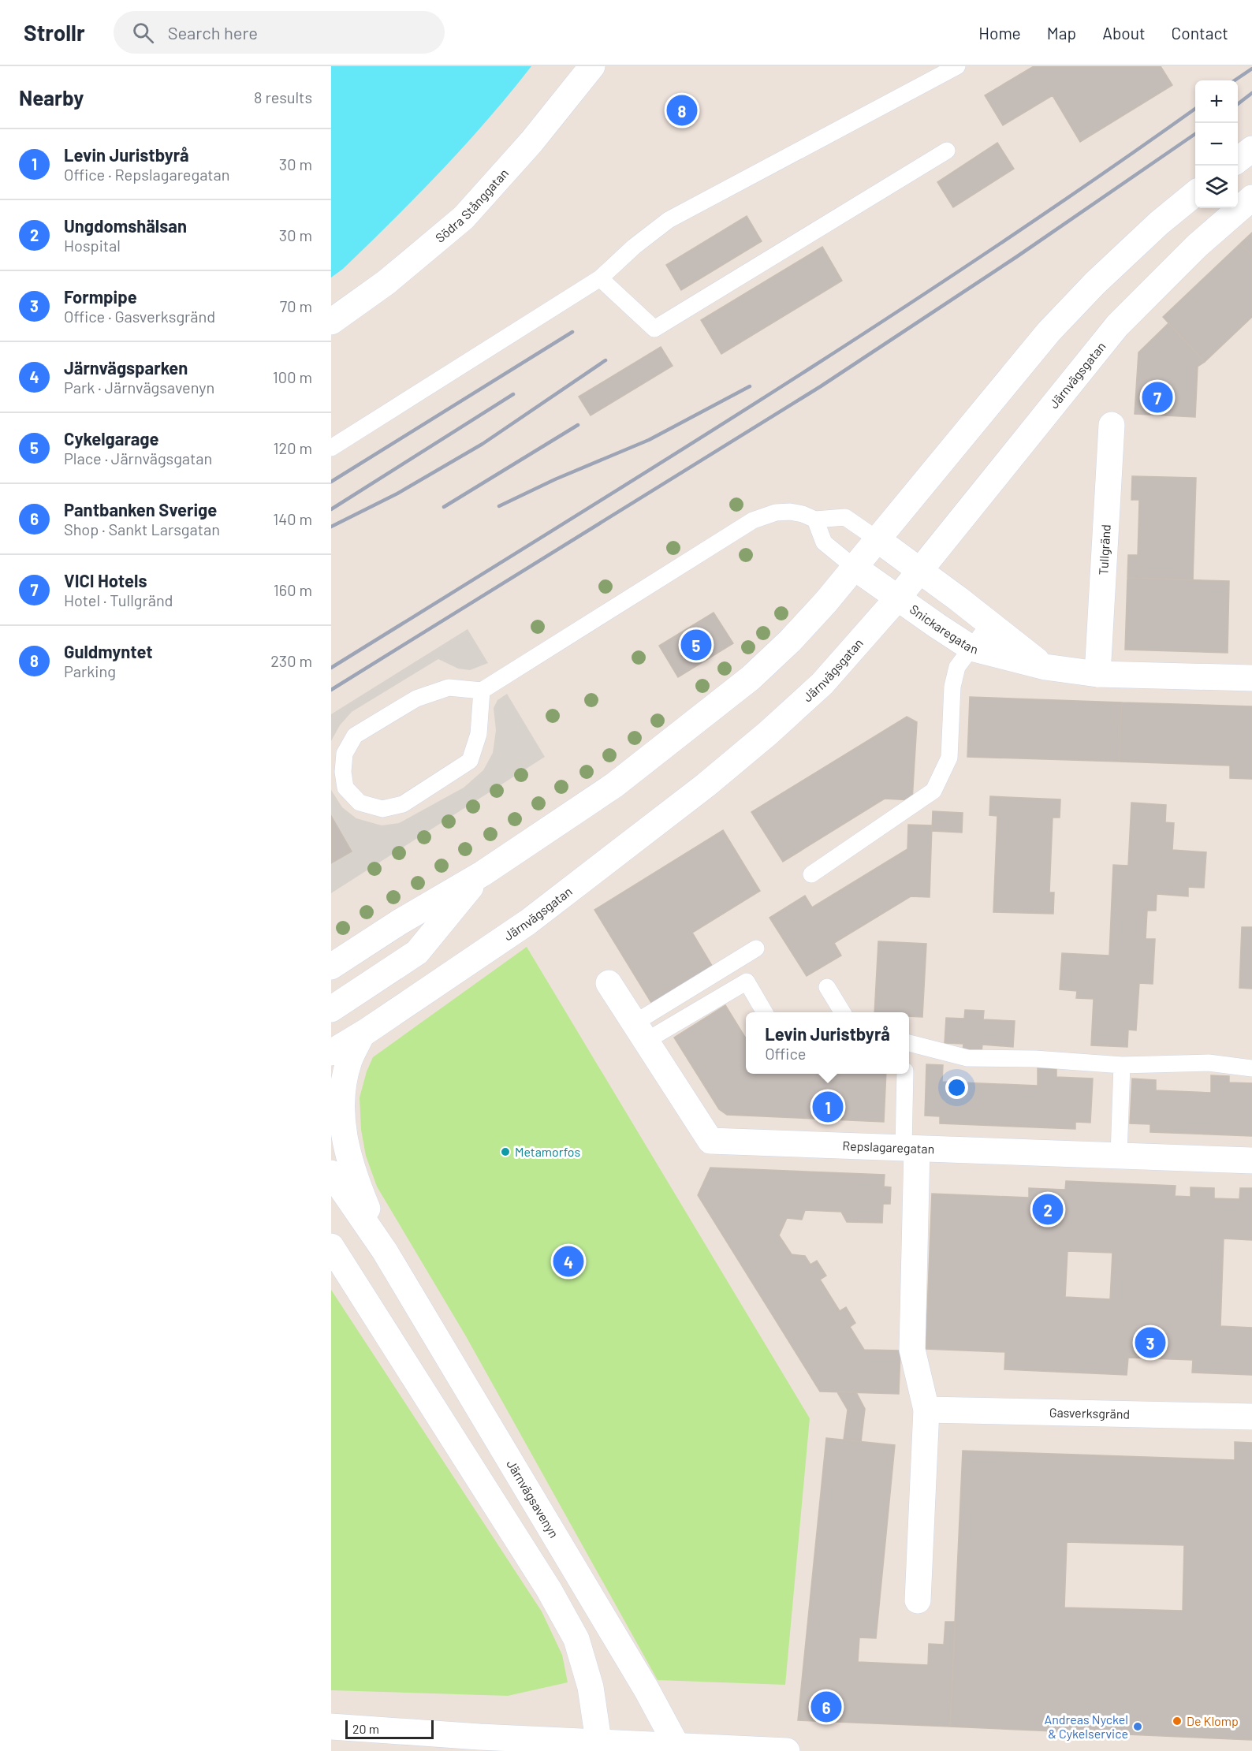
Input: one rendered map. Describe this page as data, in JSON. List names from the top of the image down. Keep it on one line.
{"streets":{"main road":["Södra Stånggatan","Järnvägsgatan","Tullgränd","Snickaregatan","Repslagaregatan","Gasverksgränd","Järnvägsavenyn"]},"crossings":[["Järnvägsgatan","Snickaregatan"],["Järnvägsgatan","Järnvägsavenyn"],["Tullgränd","Snickaregatan"]],"places":["Metamorfos","De Klomp","Andreas Nyckel & Cykelservice"],"scale_bar":"20 m","page":{"header":"Strollr","search":"Search here","nav":["Home","Map","About","Contact"],"heading":["Nearby","8 results"],"map_buttons":["+","−"],"pins":["8","7","5","1","2","4","3","6"],"list":[{"mark":"1","name":"Levin Juristbyrå","note":"Office · Repslagaregatan","value":"30 m"},{"mark":"2","name":"Ungdomshälsan","note":"Hospital","value":"30 m"},{"mark":"3","name":"Formpipe","note":"Office · Gasverksgränd","value":"70 m"},{"mark":"4","name":"Järnvägsparken","note":"Park · Järnvägsavenyn","value":"100 m"},{"mark":"5","name":"Cykelgarage","note":"Place · Järnvägsgatan","value":"120 m"},{"mark":"6","name":"Pantbanken Sverige","note":"Shop · Sankt Larsgatan","value":"140 m"},{"mark":"7","name":"VICI Hotels","note":"Hotel · Tullgränd","value":"160 m"},{"mark":"8","name":"Guldmyntet","note":"Parking","value":"230 m"}],"popup":["Levin Juristbyrå","Office"],"scale":"20 m"}}
